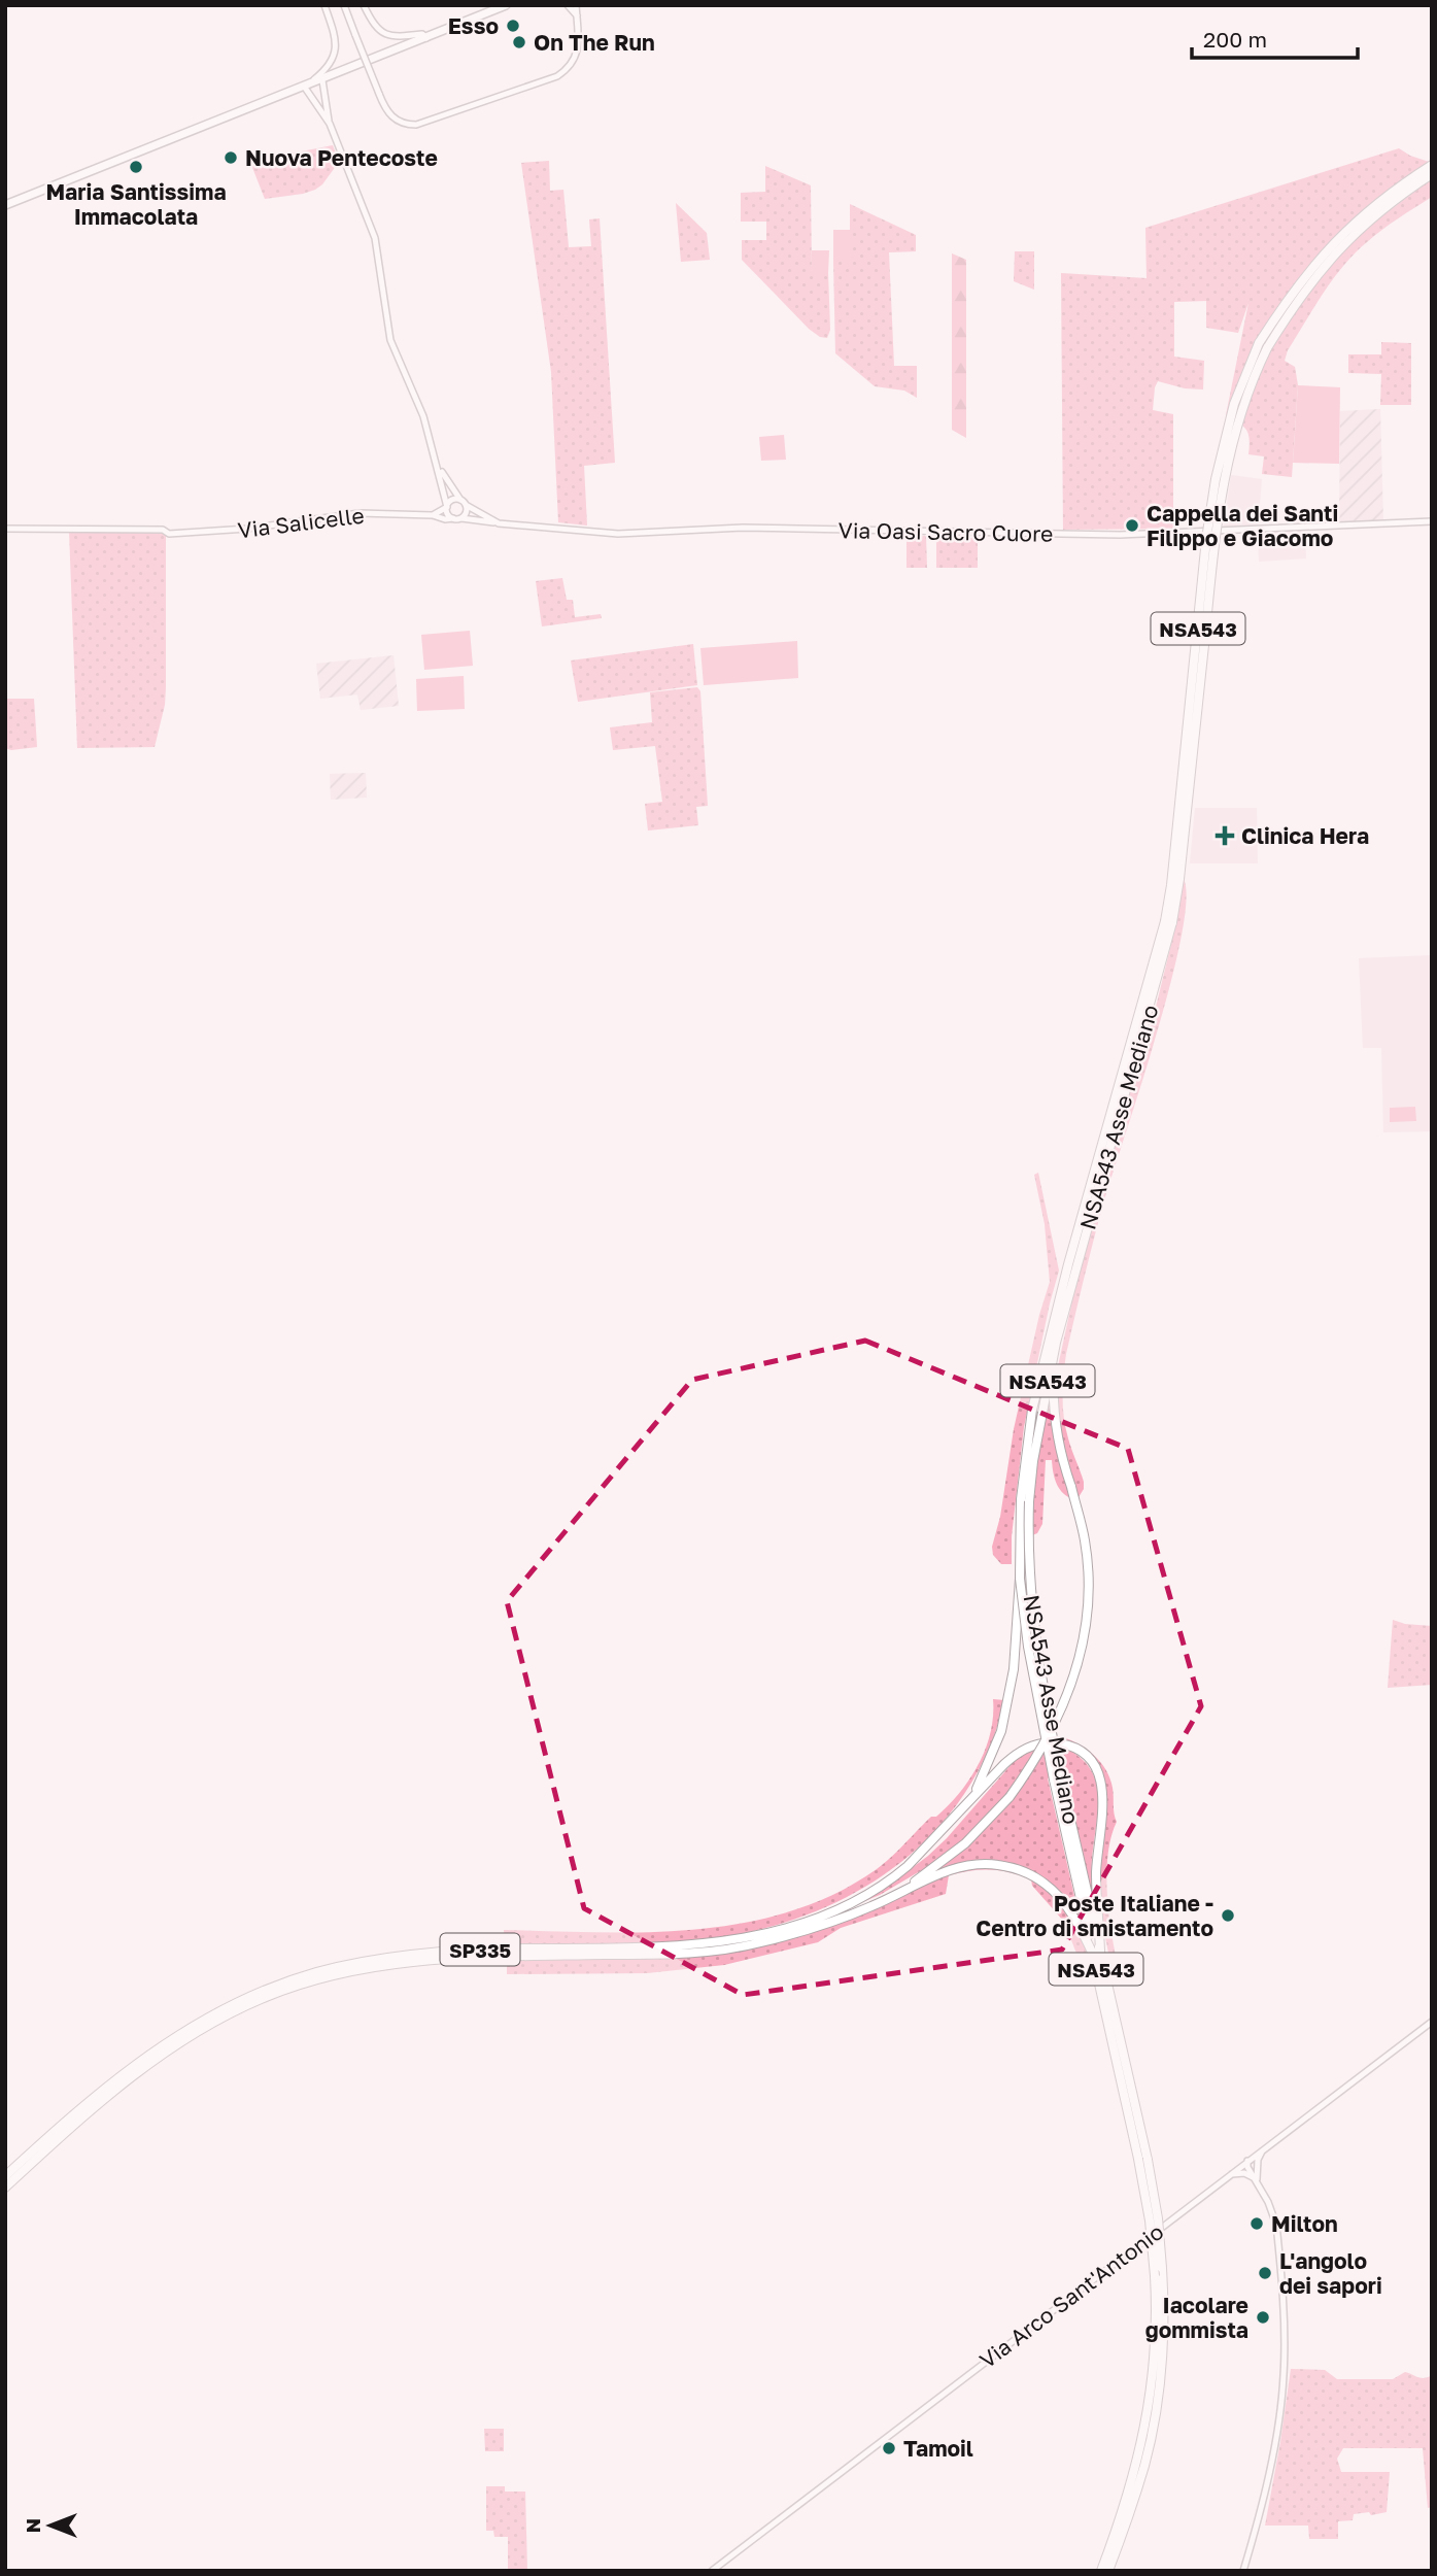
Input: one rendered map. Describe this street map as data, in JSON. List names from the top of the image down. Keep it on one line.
{"streets":{"highway":["NSA543","NSA543 Asse Mediano","SP335"],"street":["Via Salicelle","Via Oasi Sacro Cuore","Via Arco Sant'Antonio"]},"crossings":[["Via Salicelle","Via Oasi Sacro Cuore"],["NSA543","NSA543 Asse Mediano"],["NSA543","SP335"]],"places":{"other":["Esso","On The Run","Nuova Pentecoste","Maria Santissima Immacolata","Cappella dei Santi Filippo e Giacomo","Poste Italiane - Centro di smistamento","Milton","L'angolo dei sapori","Iacolare gommista","Tamoil"],"health":["Clinica Hera"]},"scale_bar":"200 m","north":"left"}
